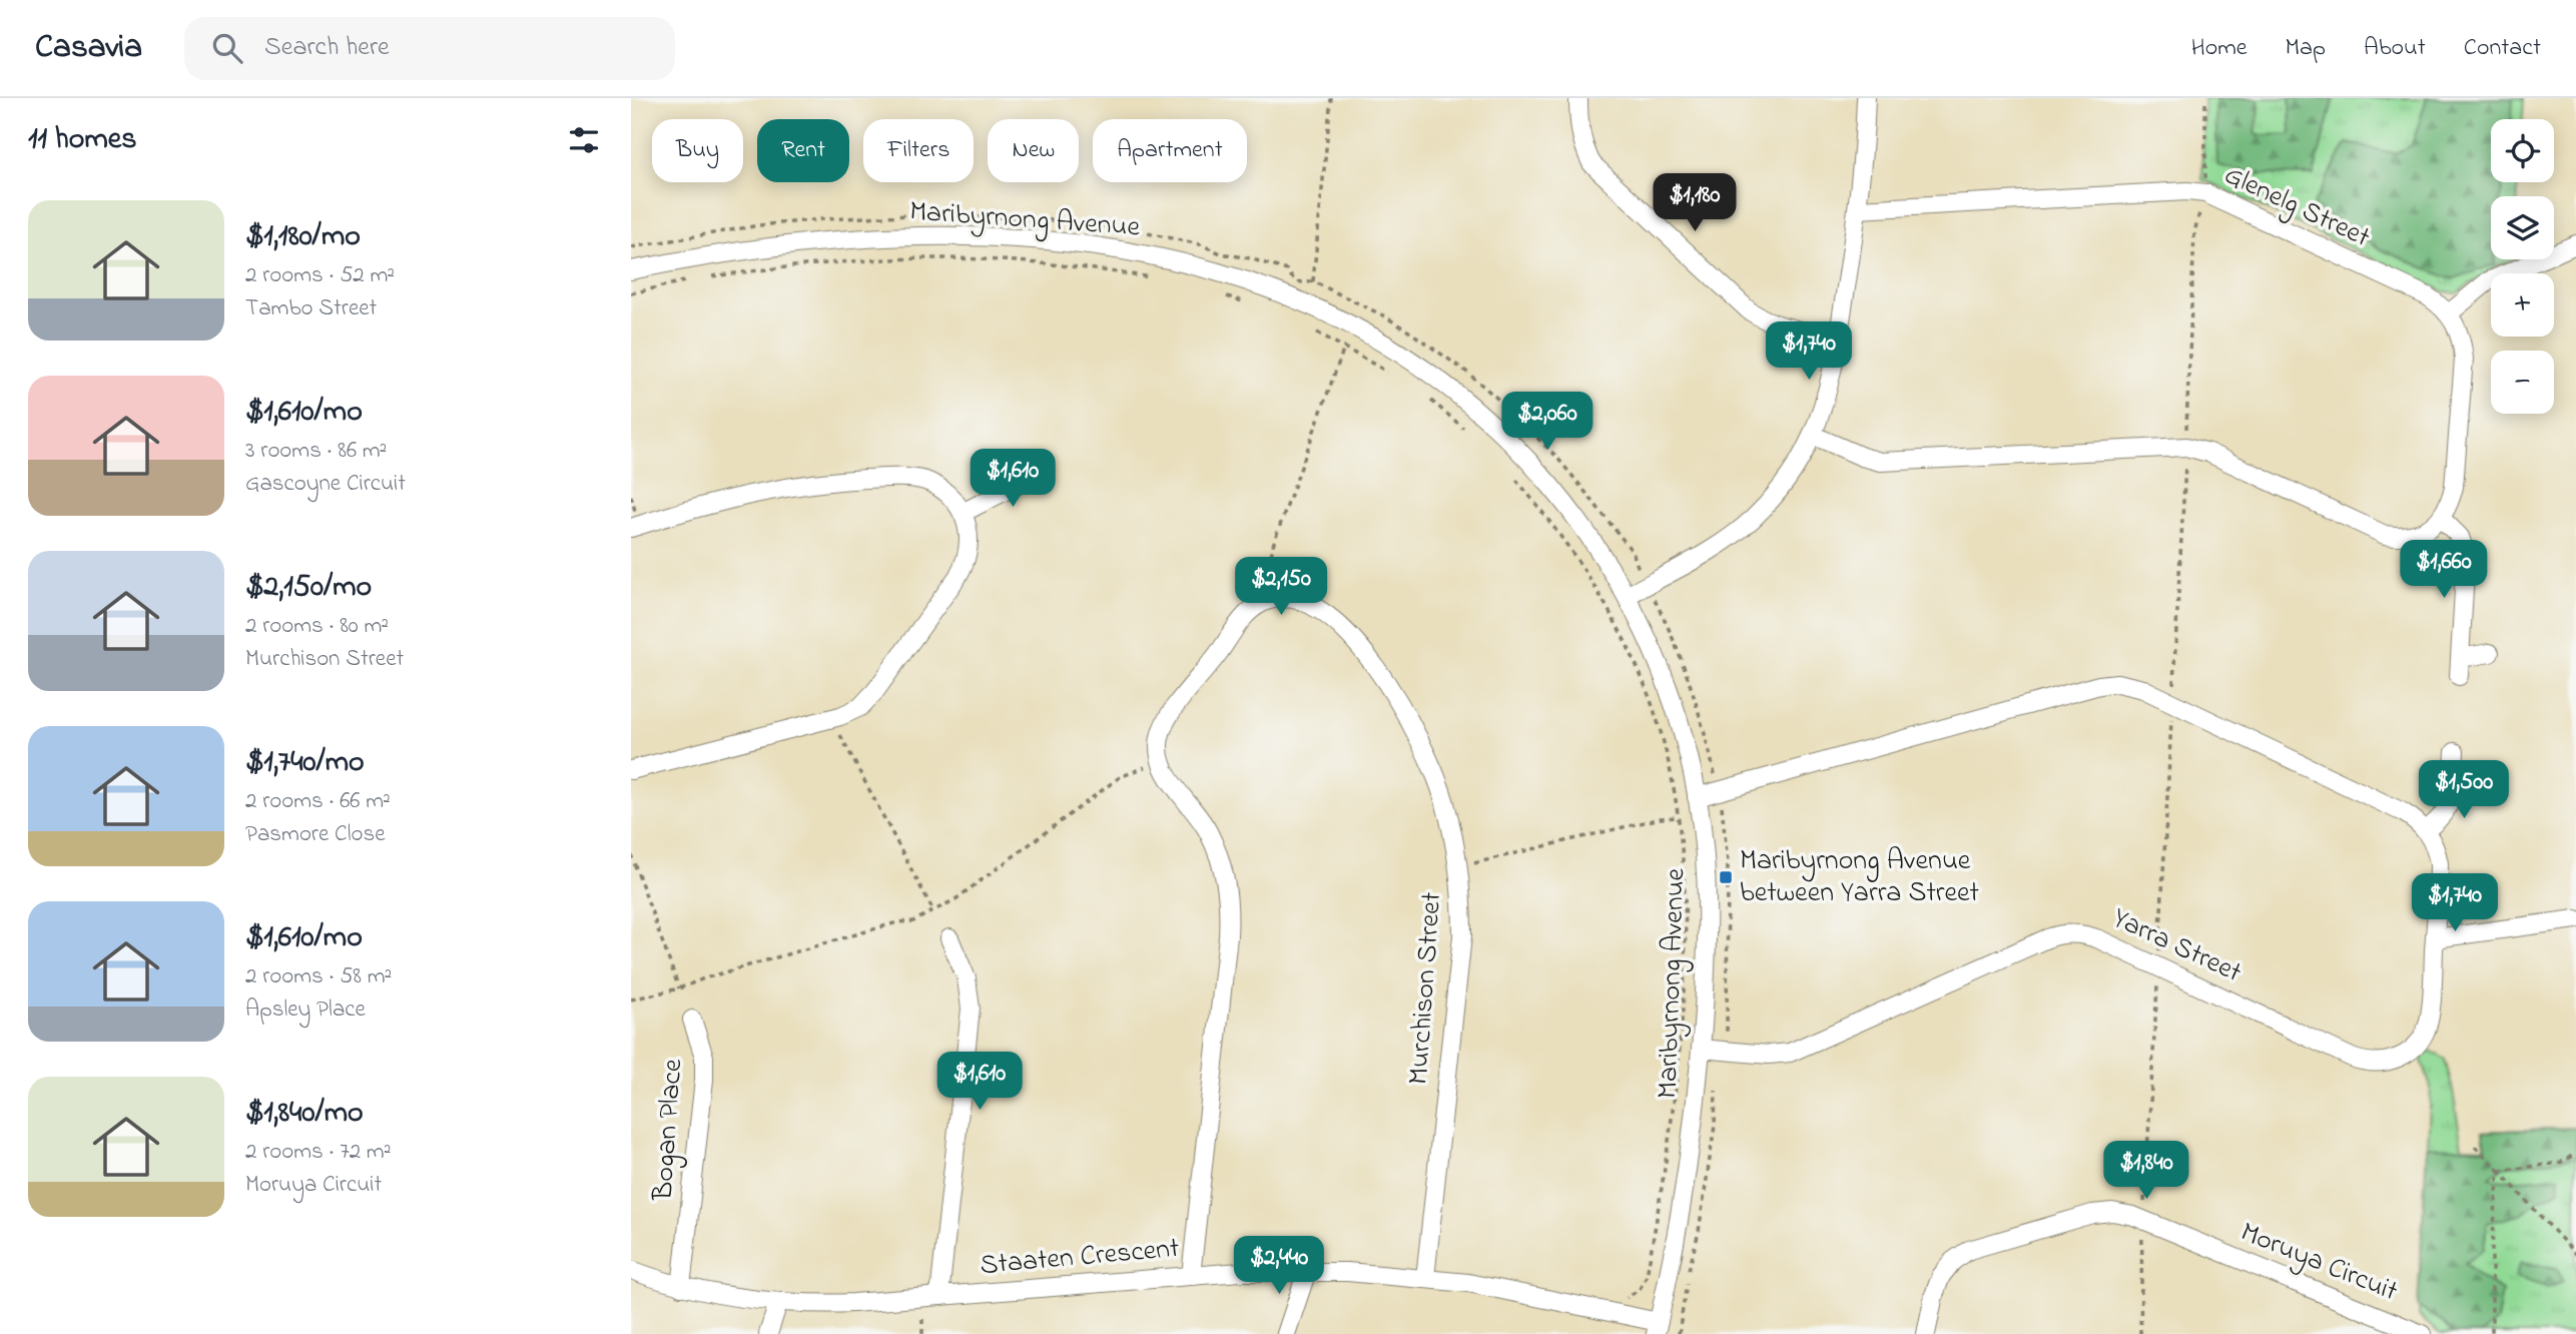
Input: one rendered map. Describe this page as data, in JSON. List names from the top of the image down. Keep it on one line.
{"streets":{"street":["Glenelg Street","Maribyrnong Avenue","Yarra Street","Murchison Street","Bogan Place","Staaten Crescent","Moruya Circuit"]},"crossings":[["Maribyrnong Avenue","Yarra Street"],["Maribyrnong Avenue","Staaten Crescent"],["Murchison Street","Staaten Crescent"],["Bogan Place","Staaten Crescent"]],"places":{"transit":["Maribyrnong Avenue between Yarra Street"]},"page":{"header":"Casavia","search":"Search here","nav":["Home","Map","About","Contact"],"heading":"11 homes","map_buttons":["+","−"],"chip":["Buy","Rent","Filters","New","Apartment"],"price":["$1,180","$1,740","$2,060","$1,610","$1,660","$2,150","$1,500","$1,740","$1,610","$1,840","$2,440"],"list":[{"name":"$1,180/mo","note":"2 rooms · 52 m² · Tambo Street"},{"name":"$1,610/mo","note":"3 rooms · 86 m² · Gascoyne Circuit"},{"name":"$2,150/mo","note":"2 rooms · 80 m² · Murchison Street"},{"name":"$1,740/mo","note":"2 rooms · 66 m² · Pasmore Close"},{"name":"$1,610/mo","note":"2 rooms · 58 m² · Apsley Place"},{"name":"$1,840/mo","note":"2 rooms · 72 m² · Moruya Circuit"}]}}
